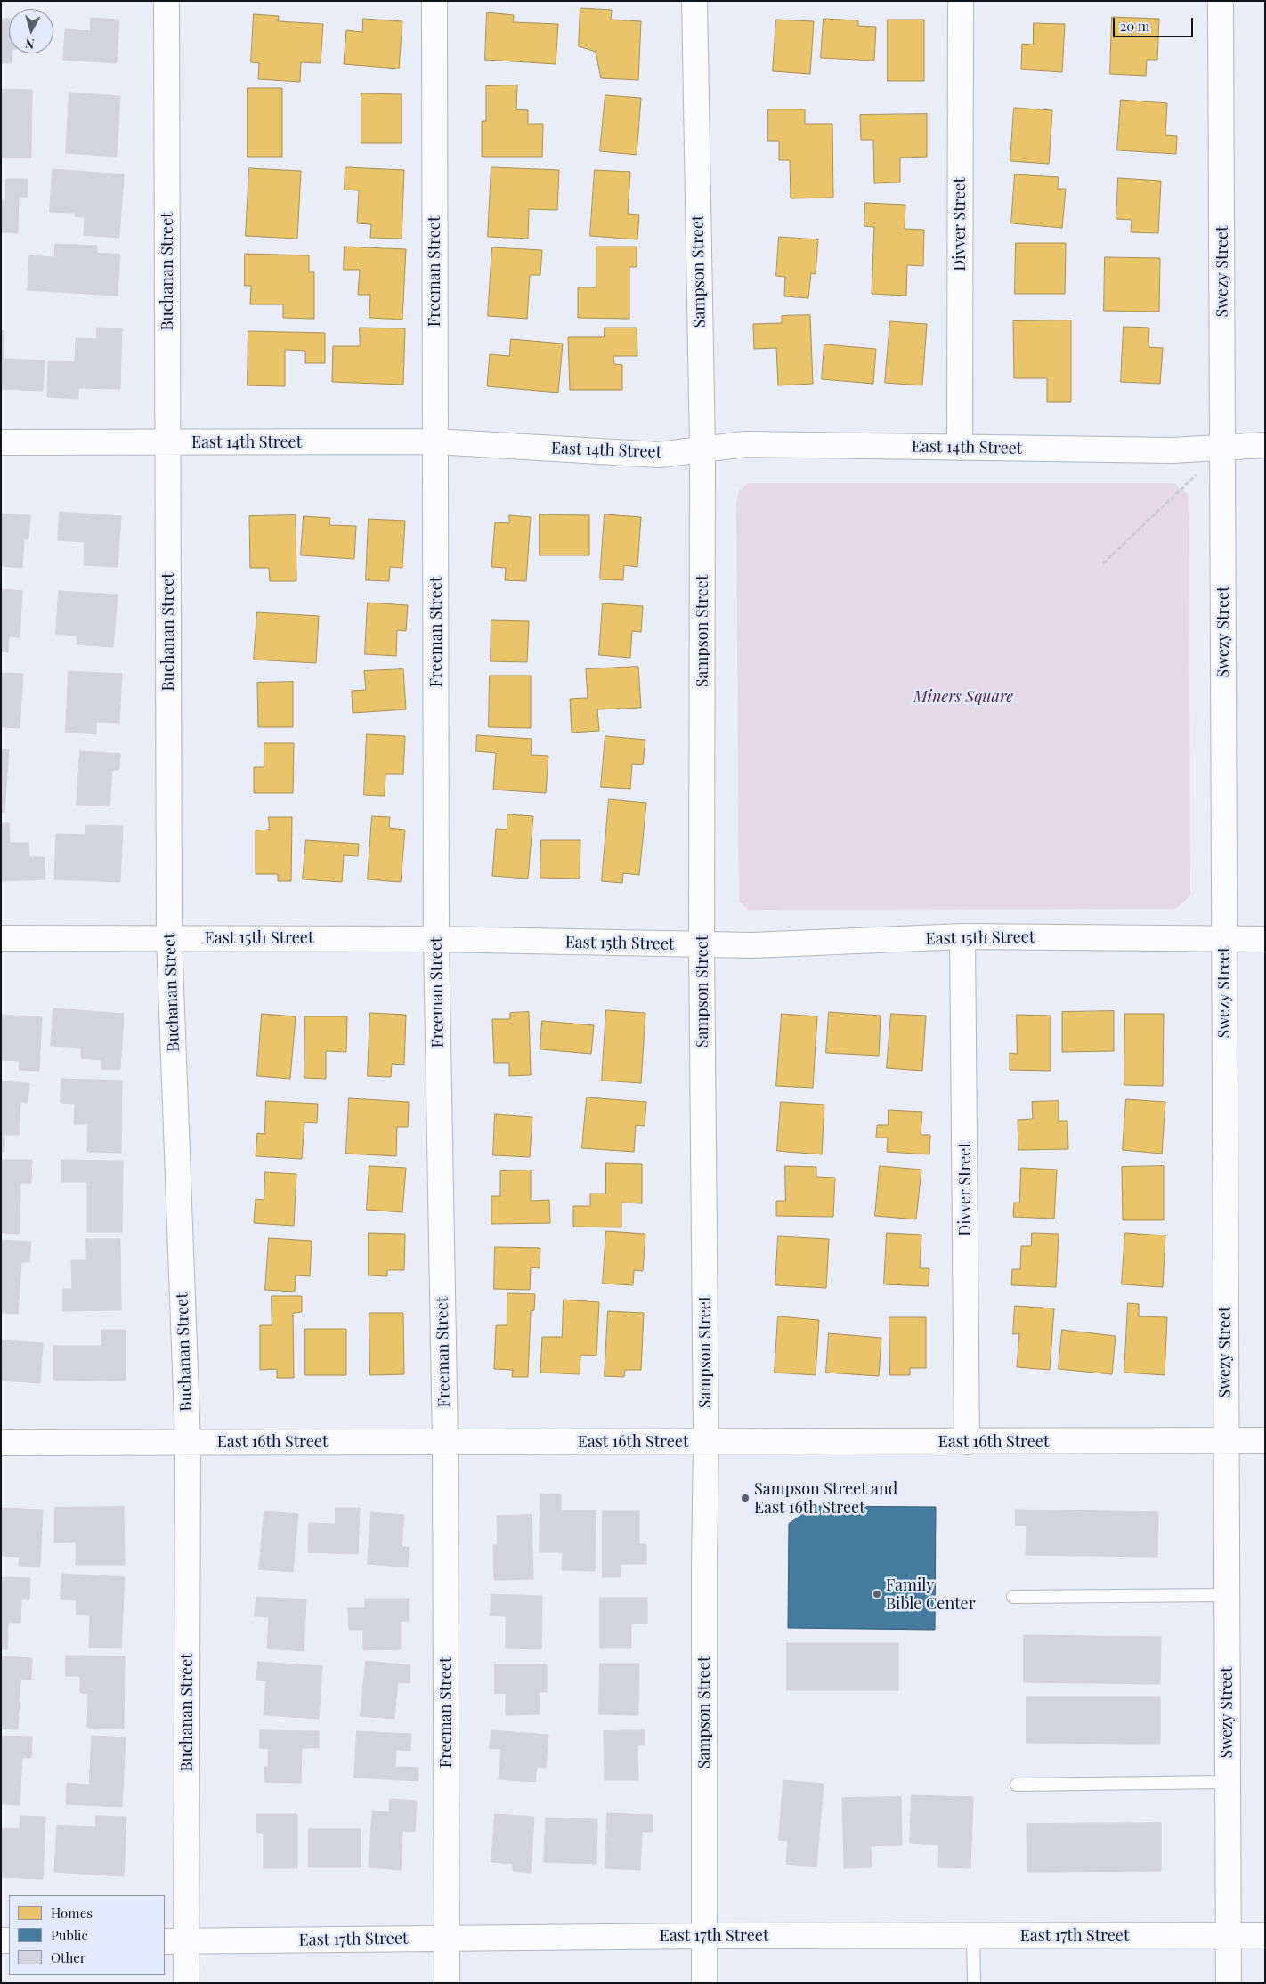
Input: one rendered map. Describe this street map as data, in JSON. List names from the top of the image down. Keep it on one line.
{"streets":{"street":["Divver Street","Buchanan Street","Freeman Street","Sampson Street","Swezy Street","East 14th Street","East 15th Street","East 16th Street","East 17th Street"]},"crossings":[["Divver Street","East 14th Street"],["Divver Street","East 15th Street"],["Divver Street","East 16th Street"],["Buchanan Street","East 14th Street"],["Buchanan Street","East 15th Street"],["Buchanan Street","East 16th Street"],["Buchanan Street","East 17th Street"],["Freeman Street","East 14th Street"],["Freeman Street","East 15th Street"],["Freeman Street","East 16th Street"],["Freeman Street","East 17th Street"],["Sampson Street","East 14th Street"],["Sampson Street","East 15th Street"],["Sampson Street","East 16th Street"],["Sampson Street","East 17th Street"],["Swezy Street","East 14th Street"],["Swezy Street","East 15th Street"],["Swezy Street","East 16th Street"],["Swezy Street","East 17th Street"]],"parks":["Miners Square"],"places":["Sampson Street and East 16th Street","Family Bible Center"],"legend":["Homes","Public","Other"],"scale_bar":"20 m","north":"bottom"}
